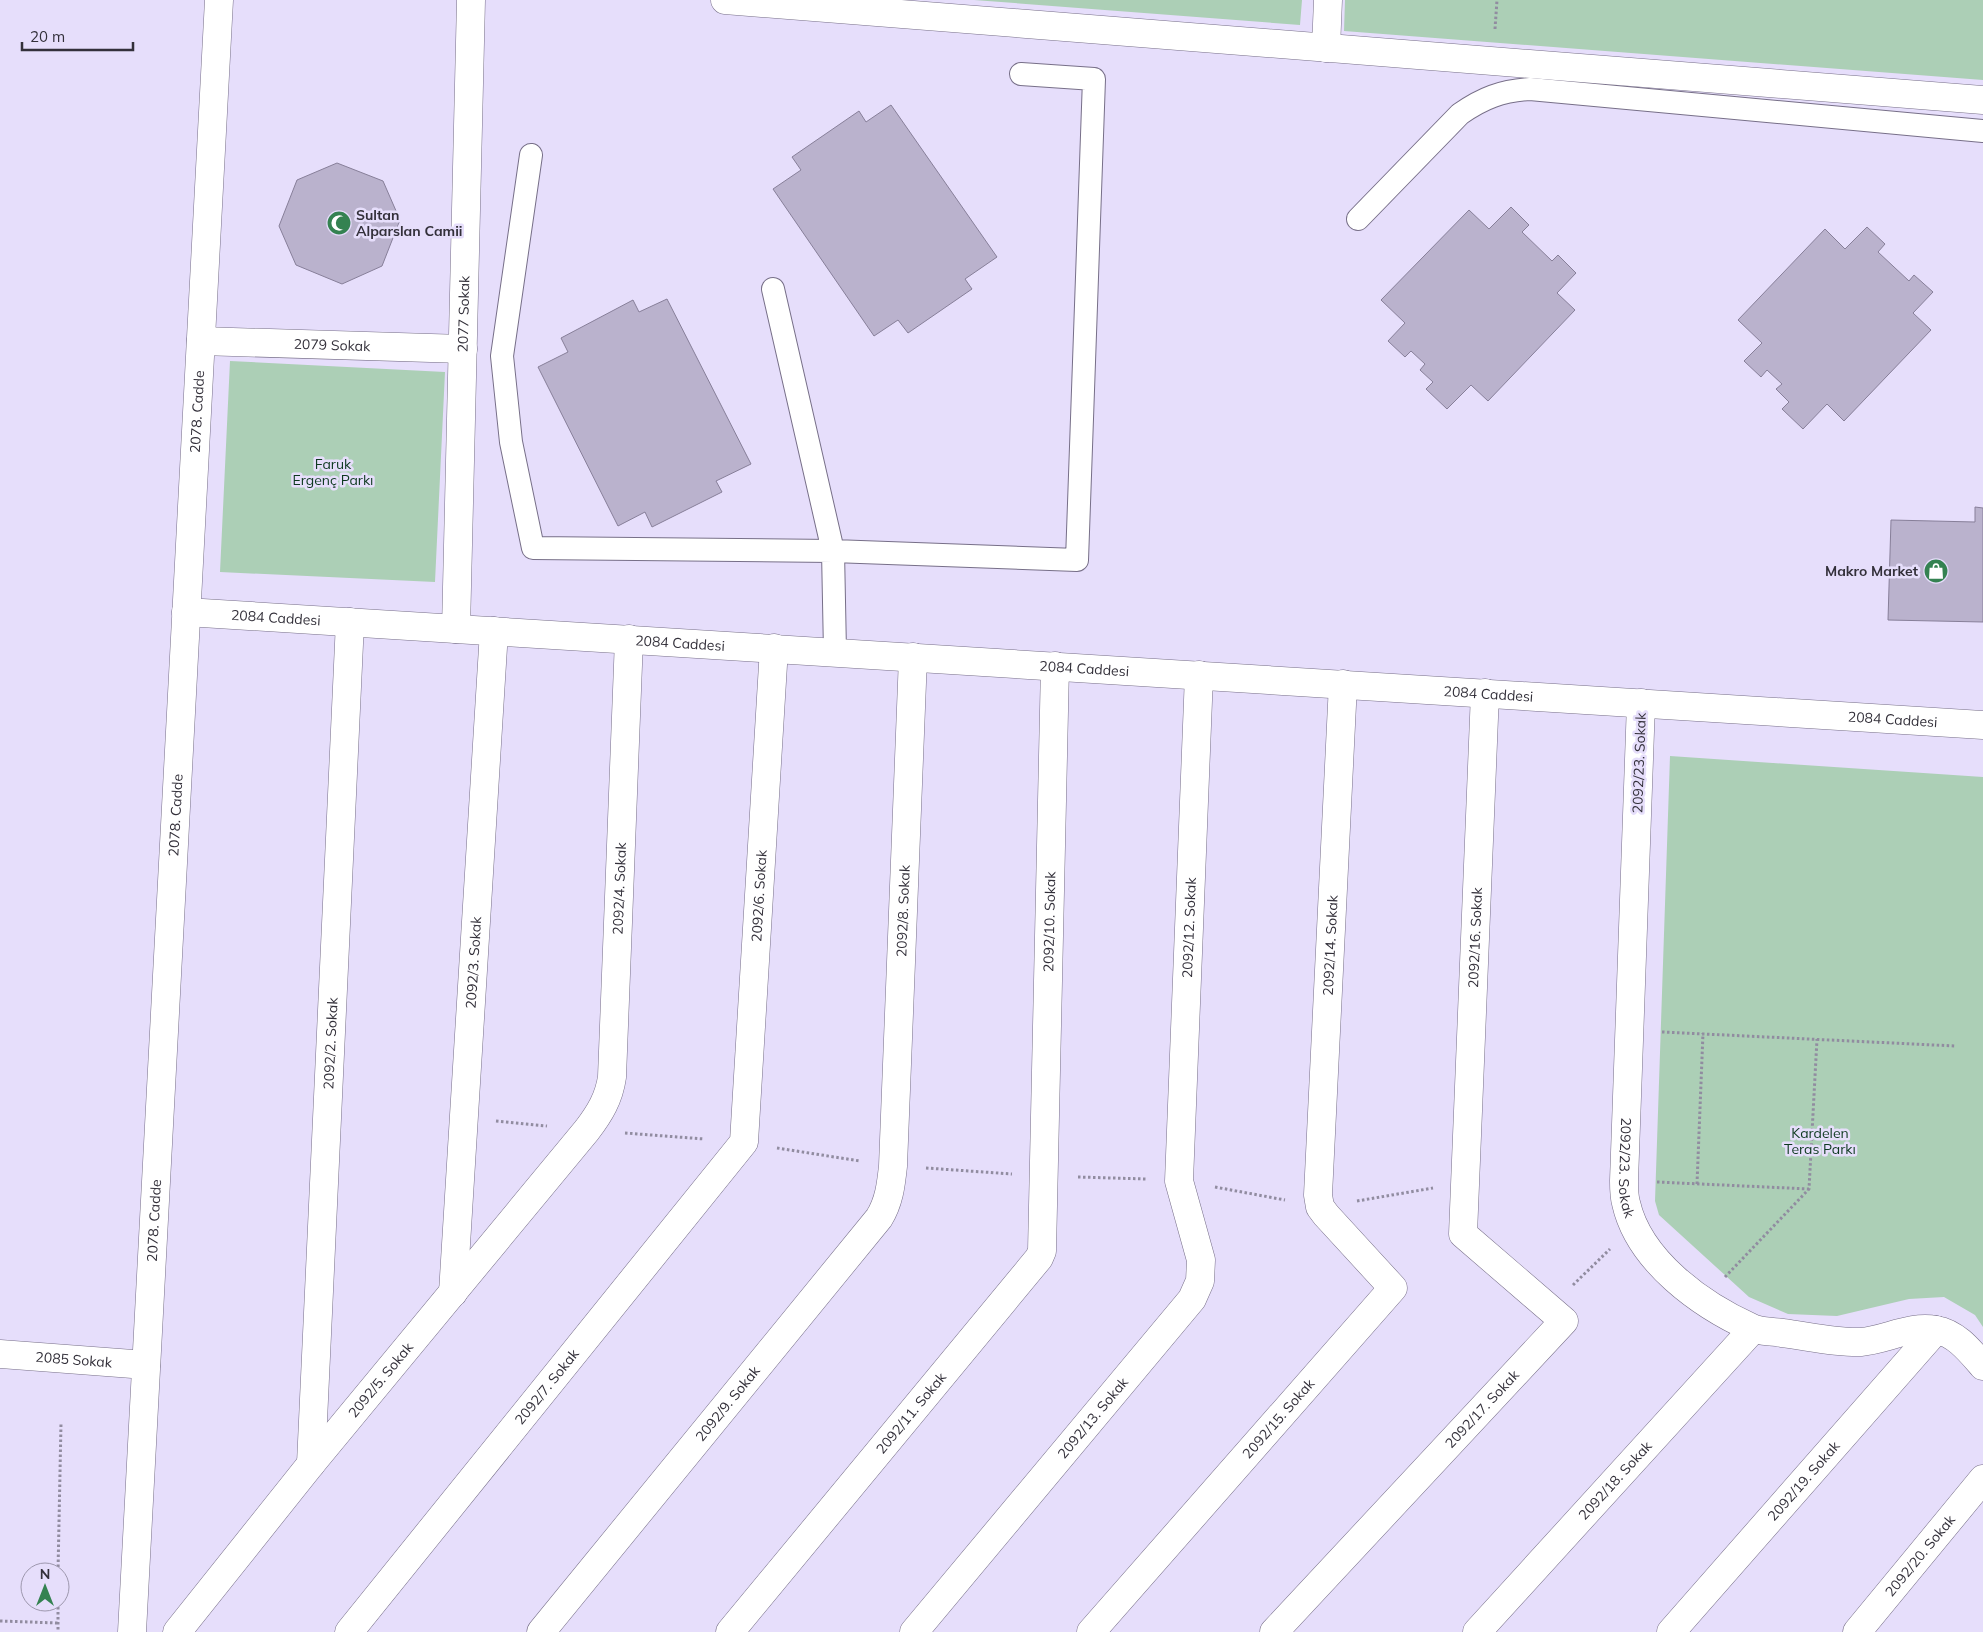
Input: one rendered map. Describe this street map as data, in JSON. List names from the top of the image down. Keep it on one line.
{"streets":{"street":["2077 Sokak","2079 Sokak","2078. Cadde","2084 Caddesi","2092/23. Sokak","2092/4. Sokak","2092/6. Sokak","2092/8. Sokak","2092/10. Sokak","2092/12. Sokak","2092/16. Sokak","2092/14. Sokak","2092/3. Sokak","2092/2. Sokak","2085 Sokak","2092/5. Sokak","2092/7. Sokak","2092/9. Sokak","2092/17. Sokak","2092/11. Sokak","2092/13. Sokak","2092/15. Sokak","2092/18. Sokak","2092/19. Sokak","2092/20. Sokak"]},"crossings":[["2077 Sokak","2079 Sokak"],["2077 Sokak","2084 Caddesi"],["2079 Sokak","2078. Cadde"],["2078. Cadde","2084 Caddesi"],["2078. Cadde","2085 Sokak"],["2084 Caddesi","2092/23. Sokak"],["2084 Caddesi","2092/4. Sokak"],["2084 Caddesi","2092/6. Sokak"],["2084 Caddesi","2092/8. Sokak"],["2084 Caddesi","2092/10. Sokak"],["2084 Caddesi","2092/12. Sokak"],["2084 Caddesi","2092/16. Sokak"],["2084 Caddesi","2092/14. Sokak"],["2084 Caddesi","2092/3. Sokak"],["2084 Caddesi","2092/2. Sokak"],["2092/23. Sokak","2092/18. Sokak"],["2092/23. Sokak","2092/19. Sokak"],["2092/4. Sokak","2092/5. Sokak"],["2092/6. Sokak","2092/7. Sokak"],["2092/8. Sokak","2092/9. Sokak"],["2092/10. Sokak","2092/11. Sokak"],["2092/12. Sokak","2092/13. Sokak"],["2092/16. Sokak","2092/17. Sokak"],["2092/14. Sokak","2092/15. Sokak"],["2092/3. Sokak","2092/5. Sokak"],["2092/2. Sokak","2092/5. Sokak"]],"parks":["Faruk Ergenç Parkı","Kardelen Teras Parkı"],"places":{"mosque":["Sultan Alparslan Camii"],"shop":["Makro Market"]},"scale_bar":"20 m","north":"top"}
